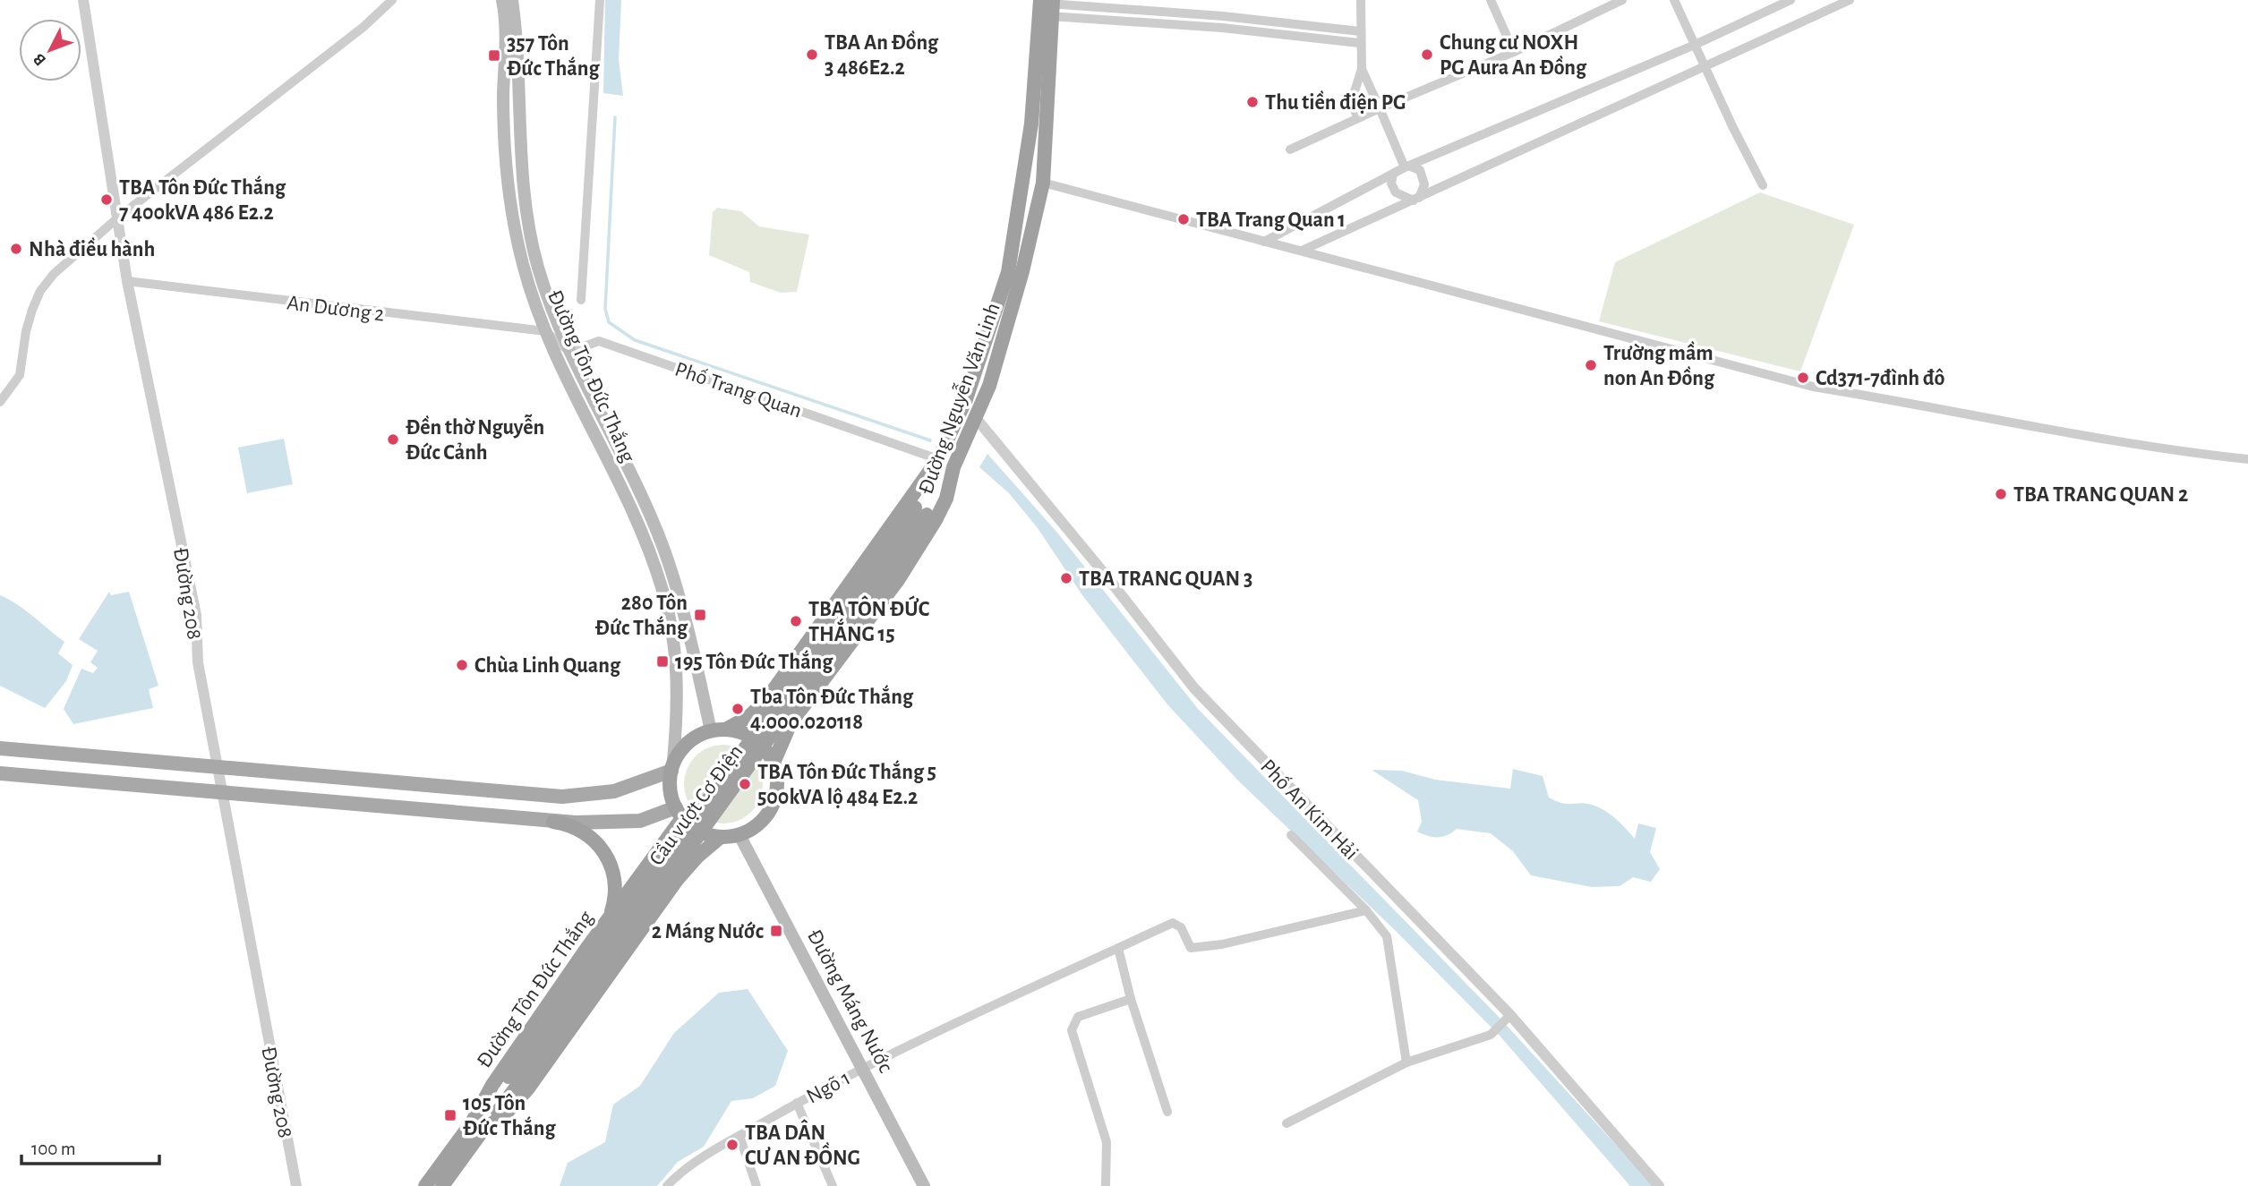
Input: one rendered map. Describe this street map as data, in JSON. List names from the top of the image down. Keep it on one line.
{"streets":{"highway":["Đường Tôn Đức Thắng","Đường Nguyễn Văn Linh","Cầu vượt Cơ Điện"],"main road":["Đường Máng Nước"],"street":["An Dương 2","Phố Trang Quan","Đường 208","Phố An Kim Hải","Ngõ 1"]},"crossings":[["An Dương 2","Đường Tôn Đức Thắng"],["An Dương 2","Đường 208"],["Đường Tôn Đức Thắng","Phố Trang Quan"],["Đường Tôn Đức Thắng","Đường Nguyễn Văn Linh"],["Đường Tôn Đức Thắng","Cầu vượt Cơ Điện"],["Đường Tôn Đức Thắng","Đường Máng Nước"],["Phố Trang Quan","Đường Nguyễn Văn Linh"],["Phố Trang Quan","Cầu vượt Cơ Điện"],["Đường Nguyễn Văn Linh","Cầu vượt Cơ Điện"],["Đường Nguyễn Văn Linh","Phố An Kim Hải"],["Đường Nguyễn Văn Linh","Đường Máng Nước"],["Đường Máng Nước","Ngõ 1"]],"places":{"other":["TBA An Đồng 3 486E2.2","Chung cư NOXH PG Aura An Đồng","Thu tiền điện PG","TBA Tôn Đức Thắng 7 400kVA 486 E2.2","TBA Trang Quan 1","Nhà điều hành","Trường mầm non An Đồng","Cd371-7đình đô","Đền thờ Nguyễn Đức Cảnh","TBA TRANG QUAN 2","TBA TRANG QUAN 3","TBA TÔN ĐỨC THẮNG 15","Chùa Linh Quang","Tba Tôn Đức Thắng 4.000.020118","TBA Tôn Đức Thắng 5 500kVA lộ 484 E2.2","TBA DÂN CƯ AN ĐỒNG"],"transit":["357 Tôn Đức Thắng","280 Tôn Đức Thắng","195 Tôn Đức Thắng","2 Máng Nước","105 Tôn Đức Thắng"]},"scale_bar":"100 m","north":"bottom left"}
